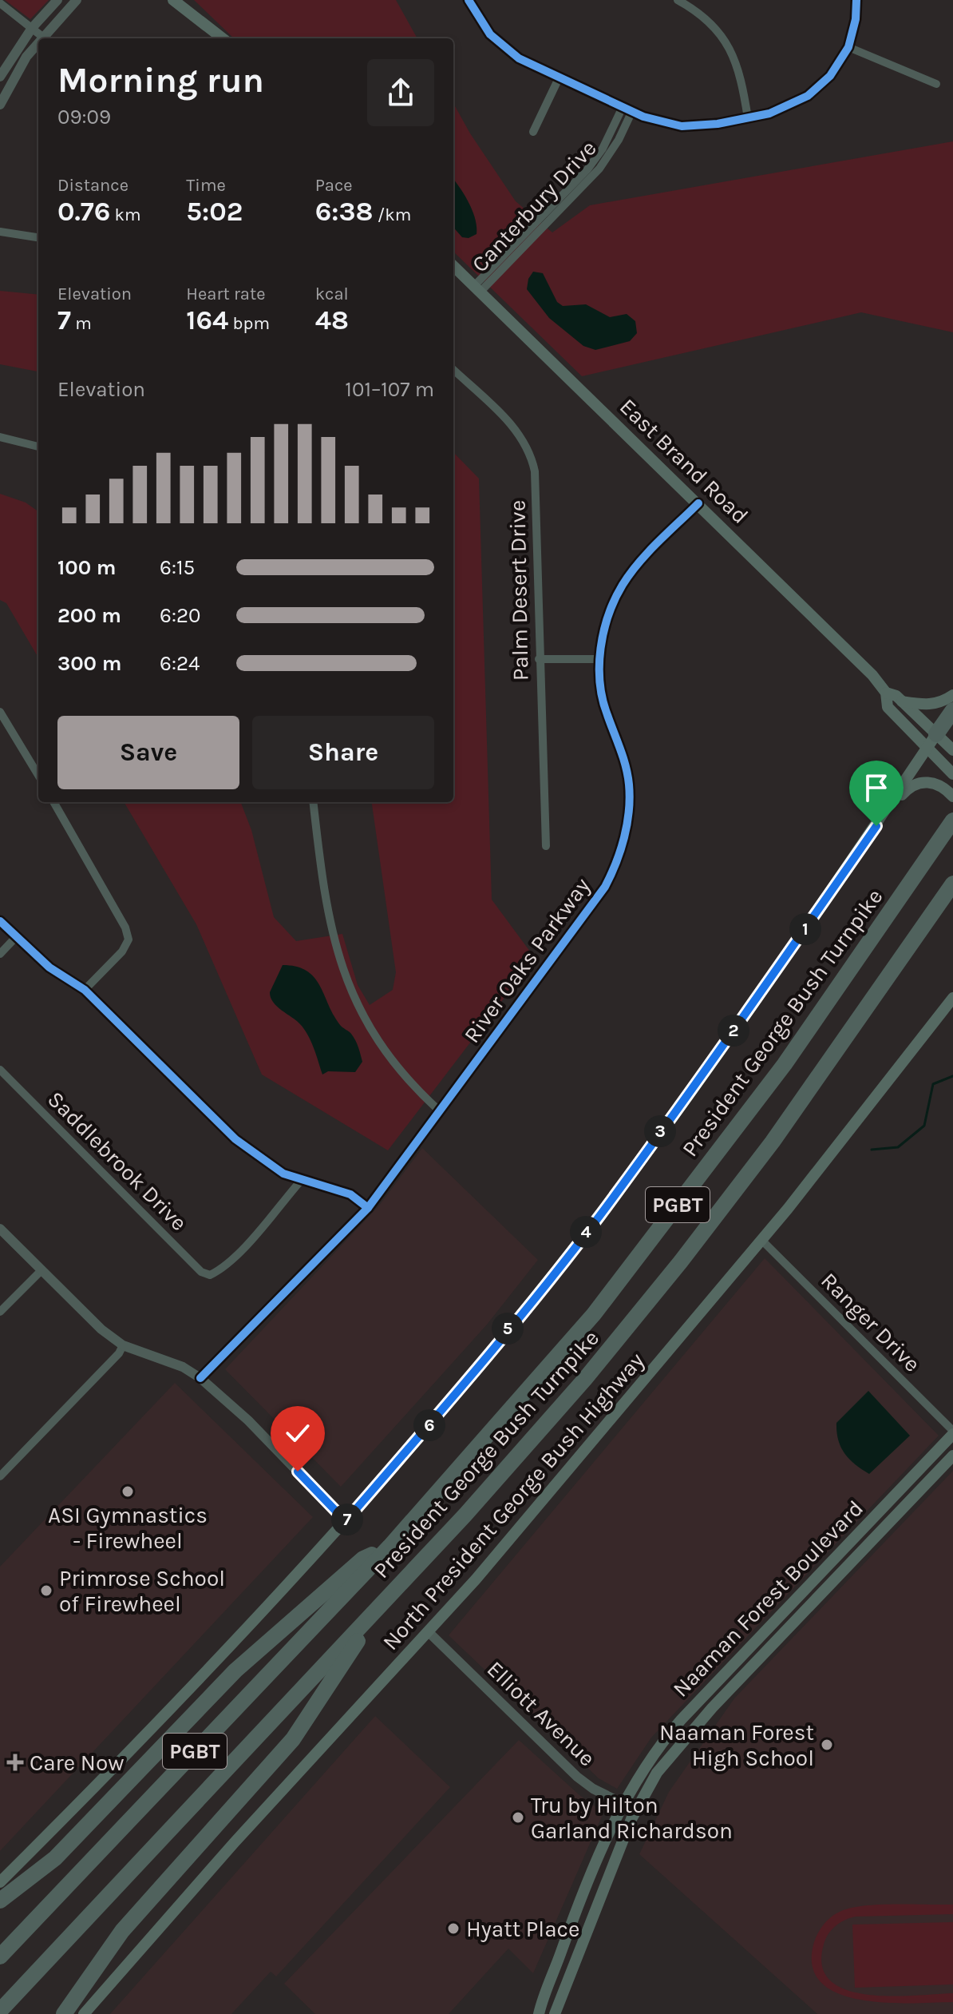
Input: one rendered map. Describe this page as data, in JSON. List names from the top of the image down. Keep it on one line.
{"streets":{"highway":["President George Bush Turnpike","PGBT"],"main road":["East Brand Road","North President George Bush Highway","Naaman Forest Boulevard"],"street":["Canterbury Drive","Palm Desert Drive","River Oaks Parkway","Saddlebrook Drive","Ranger Drive","Elliott Avenue"]},"crossings":[["Canterbury Drive","East Brand Road"],["East Brand Road","River Oaks Parkway"],["Ranger Drive","North President George Bush Highway"],["Ranger Drive","Naaman Forest Boulevard"],["North President George Bush Highway","Elliott Avenue"],["Naaman Forest Boulevard","Elliott Avenue"]],"places":{"other":["ASI Gymnastics - Firewheel","Primrose School of Firewheel","Naaman Forest High School","Tru by Hilton Garland Richardson","Hyatt Place"],"health":["Care Now"]},"page":{"heading":["Morning run","09:09"],"stats":[["Distance","0.76 km"],["Time","5:02"],["Pace","6:38 /km"],["Elevation","7 m"],["Heart rate","164 bpm"],["kcal","48"]],"chart":["Elevation","101–107 m"],"list":[{"name":"100 m","note":"6:15"},{"name":"200 m","note":"6:20"},{"name":"300 m","note":"6:24"}],"buttons":["Save","Share"],"pins":["1","2","3","4","5","6","7"]}}
